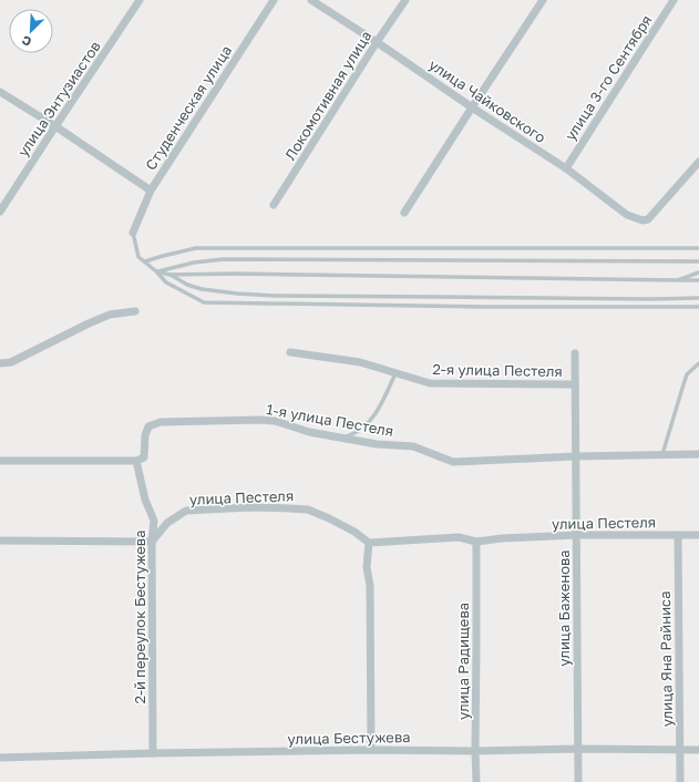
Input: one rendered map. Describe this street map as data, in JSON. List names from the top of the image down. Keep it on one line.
{"streets":{"street":["улица 3-го Сентября","Локомотивная улица","улица Энтузиастов","улица Чайковского","Студенческая улица","2-я улица Пестеля","1-я улица Пестеля","улица Пестеля","улица Баженова","2-й переулок Бестужева","улица Яна Райниса","улица Радищева","улица Бестужева"]},"crossings":[["улица 3-го Сентября","улица Чайковского"],["Локомотивная улица","улица Чайковского"],["2-я улица Пестеля","улица Баженова"],["1-я улица Пестеля","улица Баженова"],["1-я улица Пестеля","2-й переулок Бестужева"],["улица Пестеля","улица Баженова"],["улица Пестеля","2-й переулок Бестужева"],["улица Пестеля","улица Яна Райниса"],["улица Пестеля","улица Радищева"],["улица Баженова","улица Бестужева"],["2-й переулок Бестужева","улица Бестужева"],["улица Яна Райниса","улица Бестужева"],["улица Радищева","улица Бестужева"]],"north":"bottom left"}
